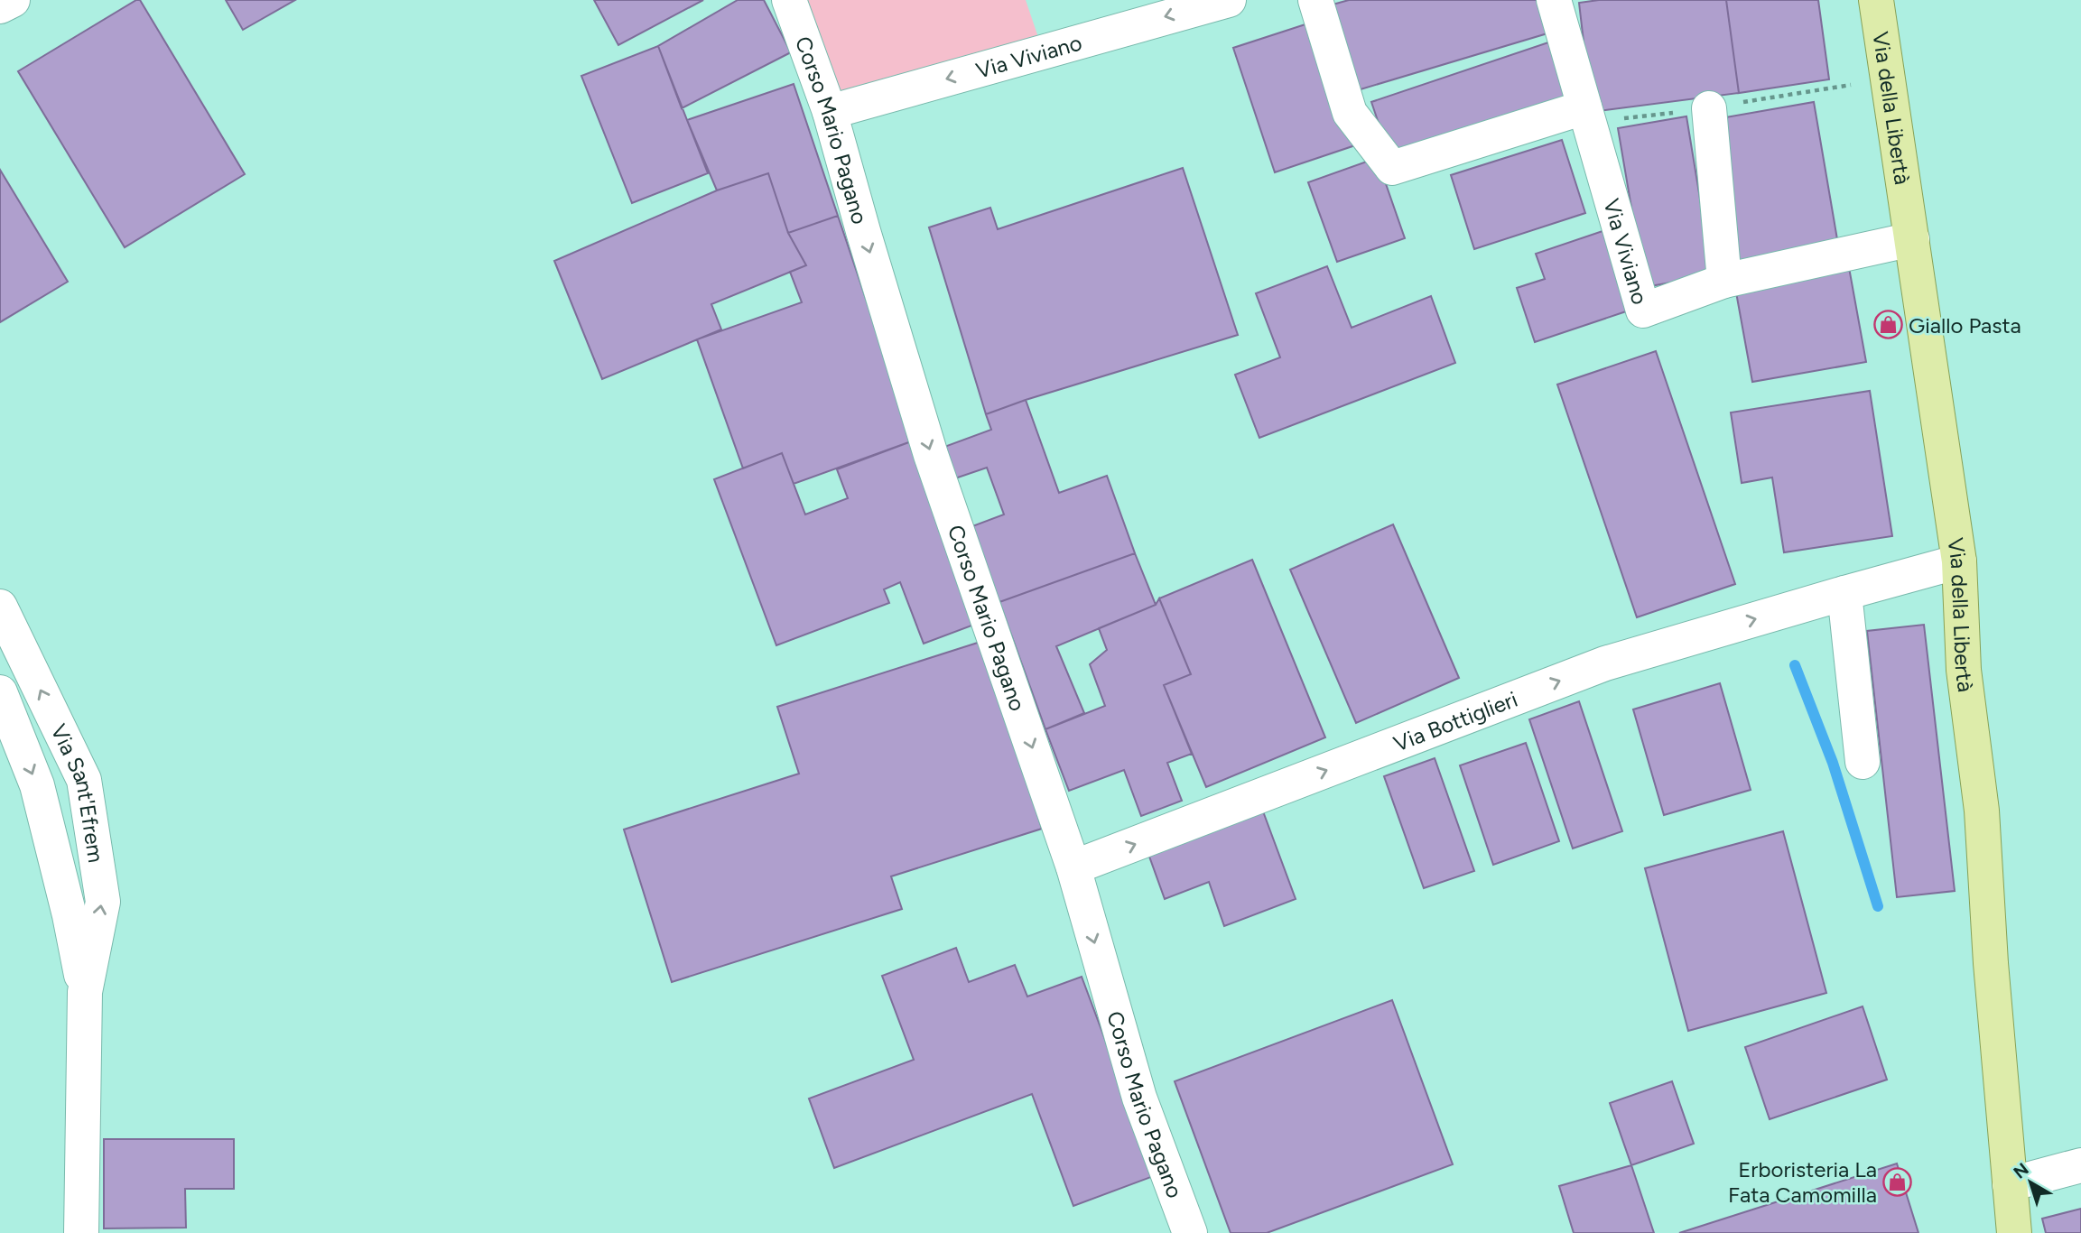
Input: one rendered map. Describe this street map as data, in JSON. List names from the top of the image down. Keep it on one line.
{"streets":{"main road":["Via della Libertà"],"street":["Via Viviano","Corso Mario Pagano","Via Bottiglieri","Via Sant'Efrem"]},"crossings":[["Via Viviano","Via della Libertà"],["Via Viviano","Corso Mario Pagano"],["Via della Libertà","Via Bottiglieri"],["Corso Mario Pagano","Via Bottiglieri"]],"one_way":["Via Viviano","Corso Mario Pagano","Via Bottiglieri"],"places":{"shop":["Giallo Pasta","Erboristeria La Fata Camomilla"]},"north":"top left"}
